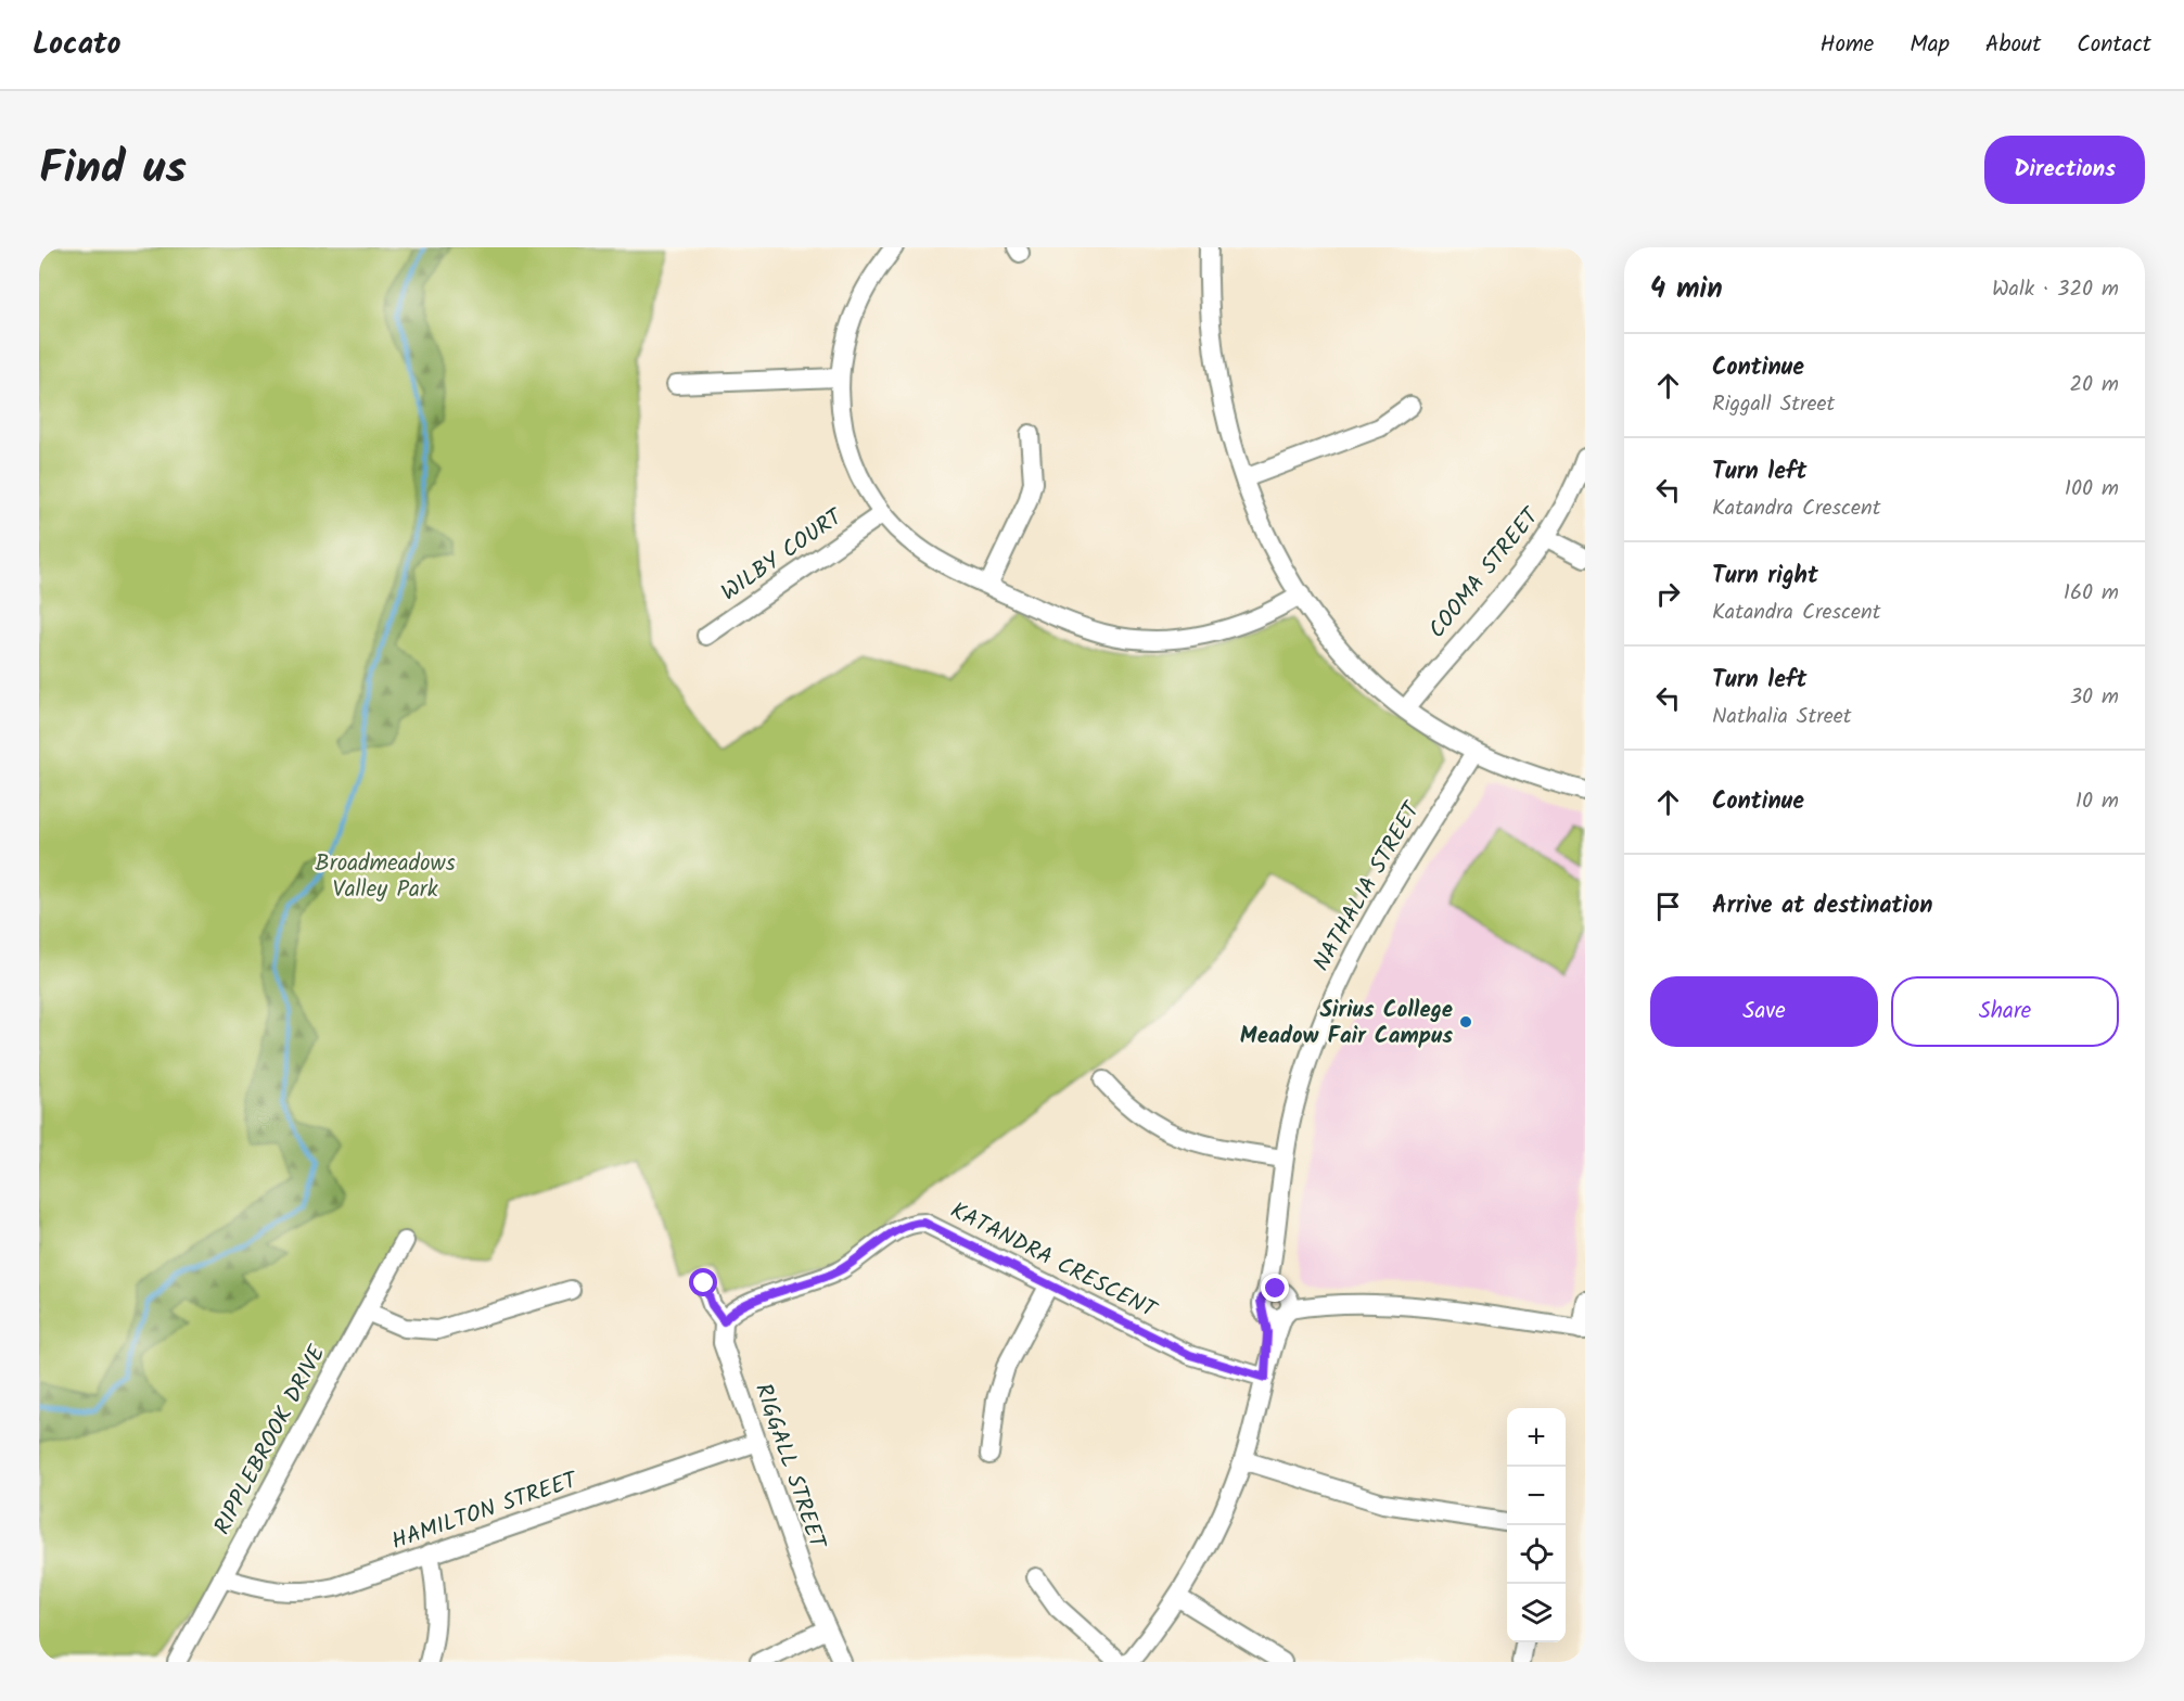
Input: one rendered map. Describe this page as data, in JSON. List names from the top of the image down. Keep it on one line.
{"streets":{"street":["WILBY COURT","COOMA STREET","NATHALIA STREET","KATANDRA CRESCENT","RIPPLEBROOK DRIVE","RIGGALL STREET","HAMILTON STREET"]},"crossings":[["NATHALIA STREET","KATANDRA CRESCENT"],["KATANDRA CRESCENT","RIGGALL STREET"],["RIPPLEBROOK DRIVE","HAMILTON STREET"],["RIGGALL STREET","HAMILTON STREET"]],"parks":["Broadmeadows Valley Park"],"places":["Sirius College Meadow Fair Campus"],"page":{"header":"Locato","nav":["Home","Map","About","Contact"],"title":"Find us","buttons":["Directions",["Save","Share"]],"heading":["4 min","Walk · 320 m"],"list":[["Continue","Riggall Street","20 m"],["Turn left","Katandra Crescent","100 m"],["Turn right","Katandra Crescent","160 m"],["Turn left","Nathalia Street","30 m"],["Continue","10 m"],"Arrive at destination"],"map_buttons":["+","−"]}}
